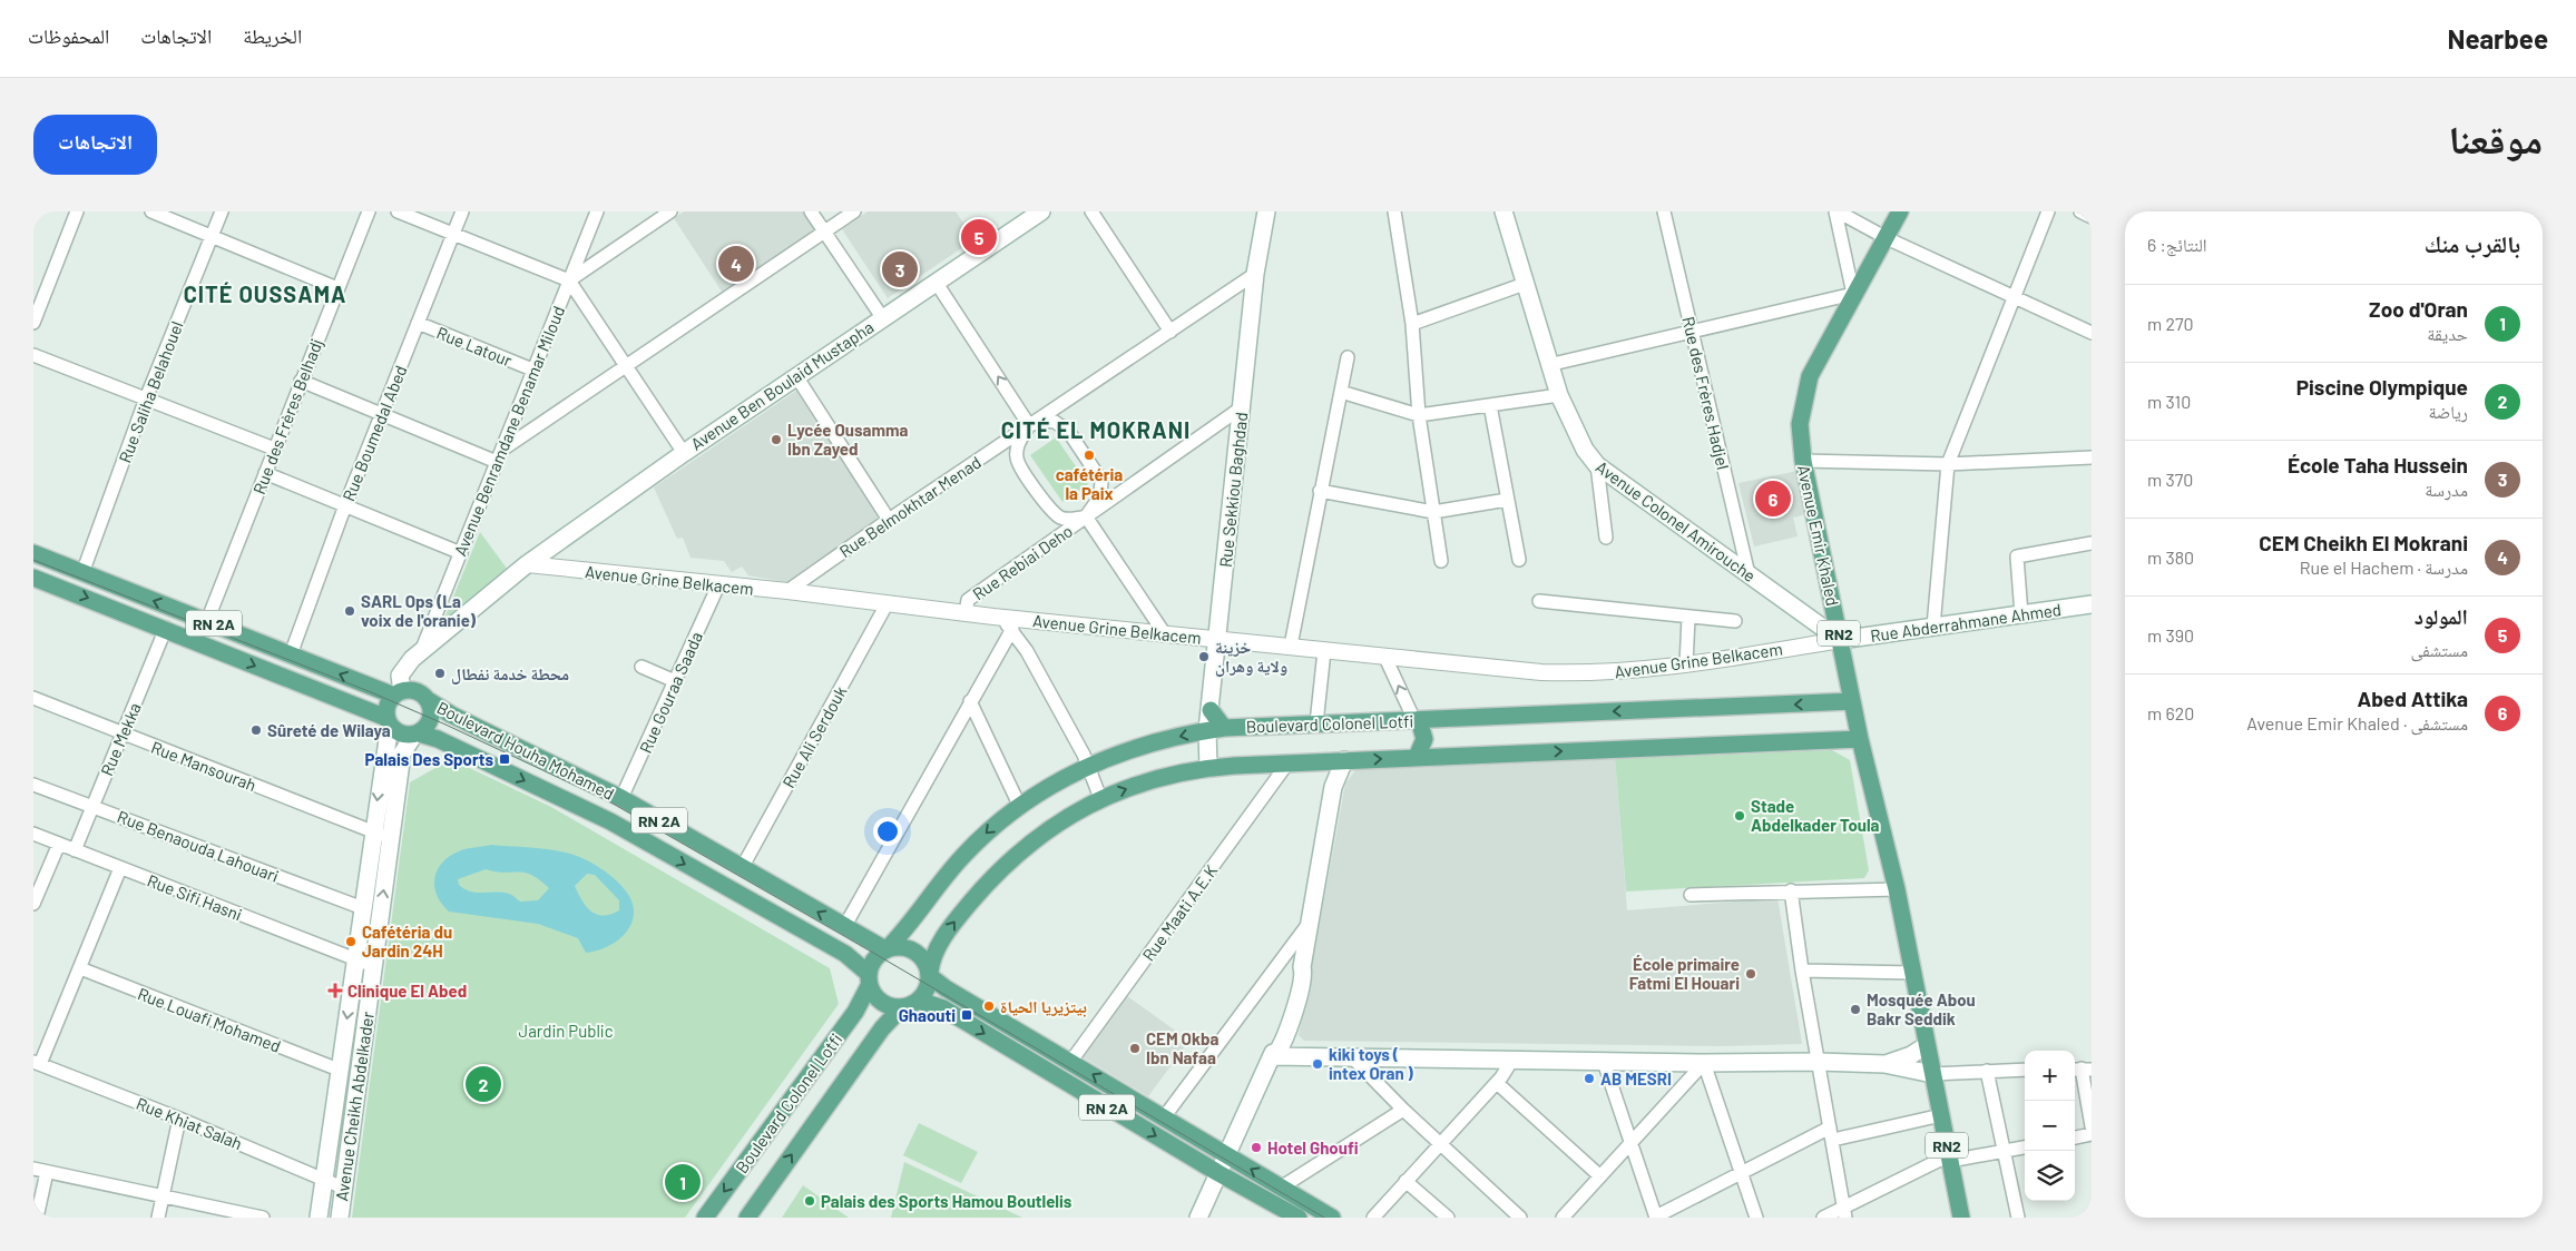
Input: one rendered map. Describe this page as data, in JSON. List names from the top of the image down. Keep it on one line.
{"streets":{"main road":["Avenue Ben Boulaid Mustapha","Rue Sekkiou Baghdad","Avenue Colonel Amirouche","Avenue Emir Khaled","Rue Abderrahmane Ahmed","RN 2A","RN2","Boulevard Colonel Lotfi","Boulevard Houha Mohamed","Avenue Cheikh Abdelkader"],"street":["Rue Latour","Rue Saliha Belahouel","Rue des Frères Hadjel","Rue des Frères Belhadj","Avenue Benramdane Benamar Miloud","Rue Boumedal Abed","Rue Belmokhtar Menad","Rue Rebiai Deho","Avenue Grine Belkacem","Rue Gouraa Saada","Rue Ali Serdouk","Rue Mekka","Rue Mansourah","Rue Benaouda Lahouari","Rue Sifi Hasni","Rue Maati A.E.K","Rue Louafi Mohamed","Rue Khiat Salah"]},"crossings":[["Rue Latour","Avenue Benramdane Benamar Miloud"],["Rue Latour","Rue Boumedal Abed"],["Avenue Ben Boulaid Mustapha","Avenue Benramdane Benamar Miloud"],["Avenue Ben Boulaid Mustapha","Avenue Grine Belkacem"],["Avenue Ben Boulaid Mustapha","RN 2A"],["Avenue Ben Boulaid Mustapha","Boulevard Houha Mohamed"],["Avenue Ben Boulaid Mustapha","Avenue Cheikh Abdelkader"],["Rue Saliha Belahouel","RN 2A"],["Rue des Frères Hadjel","Avenue Colonel Amirouche"],["Rue des Frères Belhadj","RN 2A"],["Rue Boumedal Abed","RN 2A"],["Rue Sekkiou Baghdad","Rue Belmokhtar Menad"],["Rue Sekkiou Baghdad","Rue Rebiai Deho"],["Rue Sekkiou Baghdad","Avenue Grine Belkacem"],["Rue Sekkiou Baghdad","Boulevard Colonel Lotfi"],["Rue Belmokhtar Menad","Rue Rebiai Deho"],["Rue Belmokhtar Menad","Avenue Grine Belkacem"],["Avenue Colonel Amirouche","Avenue Emir Khaled"],["Avenue Colonel Amirouche","Avenue Grine Belkacem"],["Avenue Colonel Amirouche","Rue Abderrahmane Ahmed"],["Avenue Emir Khaled","Avenue Grine Belkacem"],["Avenue Emir Khaled","Rue Abderrahmane Ahmed"],["Avenue Emir Khaled","RN2"],["Avenue Emir Khaled","Boulevard Colonel Lotfi"],["Rue Rebiai Deho","Avenue Grine Belkacem"],["Avenue Grine Belkacem","Rue Abderrahmane Ahmed"],["Avenue Grine Belkacem","Rue Gouraa Saada"],["Avenue Grine Belkacem","Rue Ali Serdouk"],["RN 2A","Boulevard Colonel Lotfi"],["RN 2A","Rue Mekka"],["RN 2A","Boulevard Houha Mohamed"],["RN 2A","Rue Maati A.E.K"],["RN 2A","Avenue Cheikh Abdelkader"],["Rue Gouraa Saada","Boulevard Houha Mohamed"],["Boulevard Colonel Lotfi","Boulevard Houha Mohamed"],["Rue Ali Serdouk","Boulevard Houha Mohamed"],["Rue Mekka","Rue Mansourah"],["Rue Mekka","Rue Benaouda Lahouari"],["Rue Mekka","Rue Sifi Hasni"],["Boulevard Houha Mohamed","Avenue Cheikh Abdelkader"],["Rue Mansourah","Avenue Cheikh Abdelkader"],["Rue Benaouda Lahouari","Avenue Cheikh Abdelkader"],["Rue Sifi Hasni","Avenue Cheikh Abdelkader"],["Rue Louafi Mohamed","Avenue Cheikh Abdelkader"],["Avenue Cheikh Abdelkader","Rue Khiat Salah"]],"districts":["CITÉ OUSSAMA","CITÉ EL MOKRANI"],"parks":["Jardin Public"],"places":{"other":["Lycée Ousamma Ibn Zayed","cafétéria la Paix","SARL Ops (La voix de l'oranie)","خزينة ولاية وهران","محطة خدمة نفطال","Sûreté de Wilaya","Stade Abdelkader Toula","Cafétéria du Jardin 24H","École primaire Fatmi El Houari","بيتزيريا الحياة","Mosquée Abou Bakr Seddik","CEM Okba Ibn Nafaa","kiki toys ( intex Oran )","AB MESRI","Hotel Ghoufi","Palais des Sports Hamou Boutlelis"],"transit":["Palais Des Sports","Ghaouti"],"health":["Clinique El Abed"]},"page":{"header":"Nearbee","nav":["الخريطة","الاتجاهات","المحفوظات"],"title":"موقعنا","buttons":"الاتجاهات","heading":["بالقرب منك","النتائج: 6"],"pins":["5","4","3","6","2","1"],"list":[{"mark":"1","name":"Zoo d'Oran","note":"حديقة","value":"270 m"},{"mark":"2","name":"Piscine Olympique","note":"رياضة","value":"310 m"},{"mark":"3","name":"École Taha Hussein","note":"مدرسة","value":"370 m"},{"mark":"4","name":"CEM Cheikh El Mokrani","note":"مدرسة · Rue el Hachem","value":"380 m"},{"mark":"5","name":"المولود","note":"مستشفى","value":"390 m"},{"mark":"6","name":"Abed Attika","note":"مستشفى · Avenue Emir Khaled","value":"620 m"}],"map_buttons":["+","−"]}}
